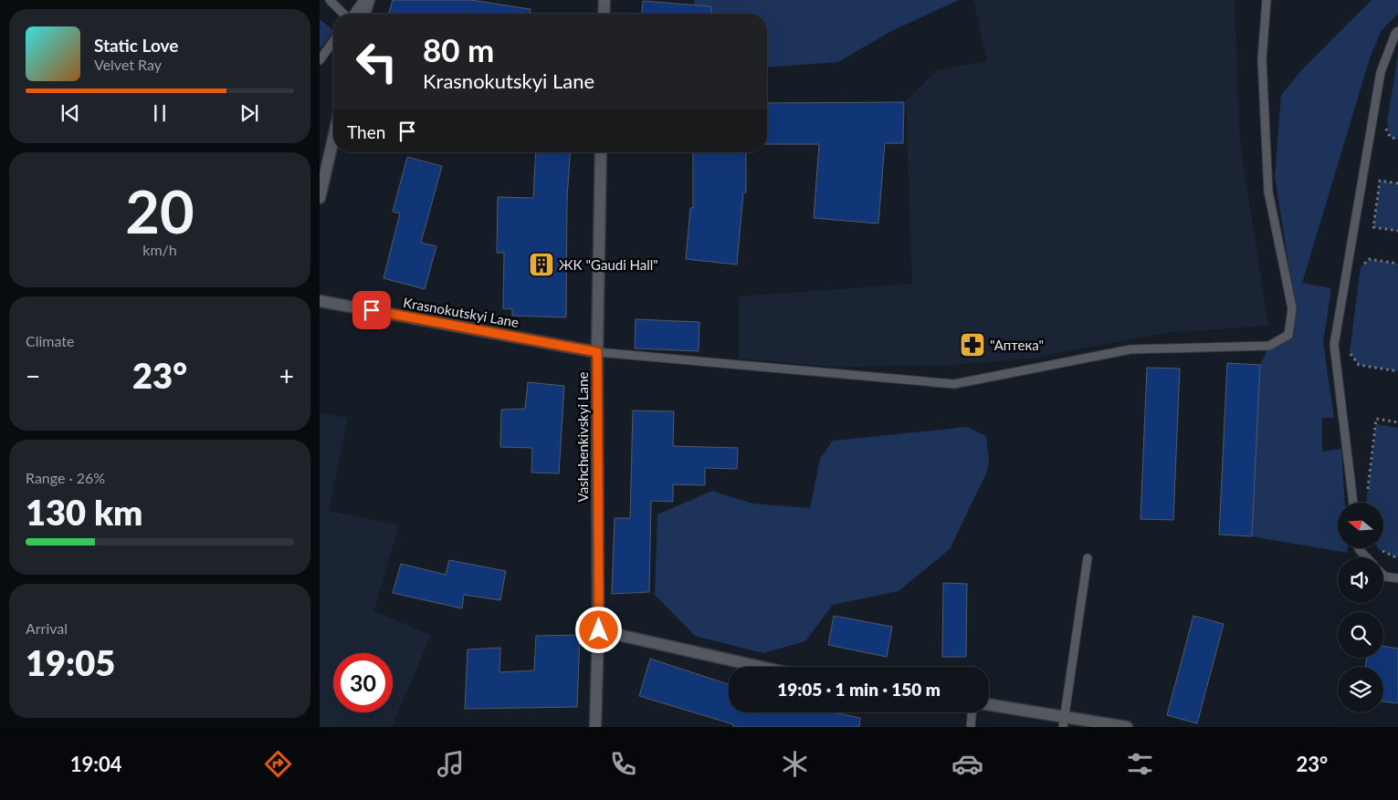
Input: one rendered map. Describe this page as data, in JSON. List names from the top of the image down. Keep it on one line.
{"streets":{"street":["Krasnokutskyi Lane","Vashchenkivskyi Lane"]},"crossings":[["Krasnokutskyi Lane","Vashchenkivskyi Lane"]],"places":{"building":["ЖК \"Gaudi Hall\""],"pharmacy":["\"Аптека\""]},"north":"left","page":{"turn":["80 m","Krasnokutskyi Lane"],"song":["Static Love","Velvet Ray"],"then":"Then","tile":[["20","km/h"],"Climate",["Range · 26%","130 km"],["Arrival","19:05"]],"heat":["−","23°","+"],"limit":"30","trip":"19:05 · 1 min · 150 m","tabs":["19:04","23°"]}}
